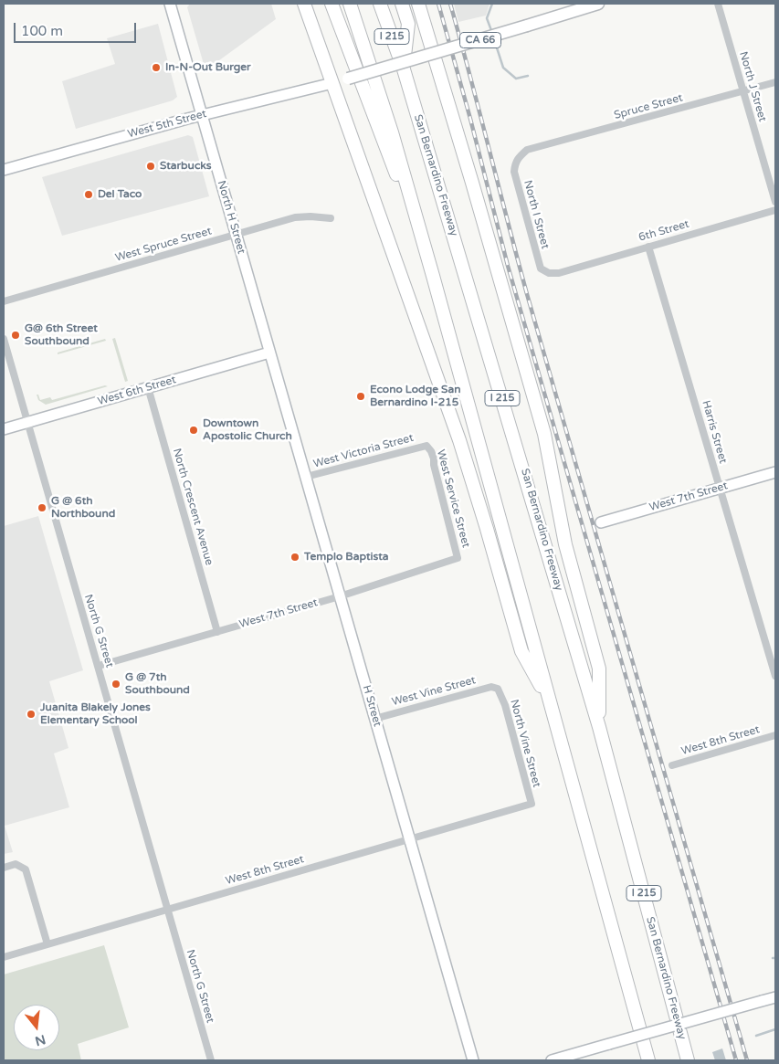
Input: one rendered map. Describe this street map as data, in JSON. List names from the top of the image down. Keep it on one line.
{"streets":{"highway":["I 215","San Bernardino Freeway"],"main road":["CA 66","West 5th Street"],"street":["North J Street","Spruce Street","North I Street","North H Street","6th Street","West Spruce Street","West 6th Street","Harris Street","West Victoria Street","West 7th Street","West Service Street","North Crescent Avenue","North G Street","West Vine Street","H Street","West 8th Street","North Vine Street"]},"crossings":[["North J Street","Spruce Street"],["Spruce Street","North I Street"],["West 5th Street","North H Street"],["North I Street","6th Street"],["North H Street","West Spruce Street"],["North H Street","West 6th Street"],["North H Street","H Street"],["6th Street","Harris Street"],["West 6th Street","North Crescent Avenue"],["West 6th Street","North G Street"],["West 6th Street","H Street"],["Harris Street","West 7th Street"],["West Victoria Street","West Service Street"],["West Victoria Street","H Street"],["West 7th Street","West Service Street"],["West 7th Street","North Crescent Avenue"],["West 7th Street","North G Street"],["West 7th Street","H Street"],["North G Street","West 8th Street"],["West Vine Street","H Street"],["West Vine Street","North Vine Street"],["H Street","West 8th Street"],["West 8th Street","North Vine Street"]],"places":["In-N-Out Burger","Starbucks","Del Taco","G@ 6th Street Southbound","Econo Lodge San Bernardino I-215","Downtown Apostolic Church","G @ 6th Northbound","Templo Baptista","G @ 7th Southbound","Juanita Blakely Jones Elementary School"],"scale_bar":"100 m","north":"bottom"}
